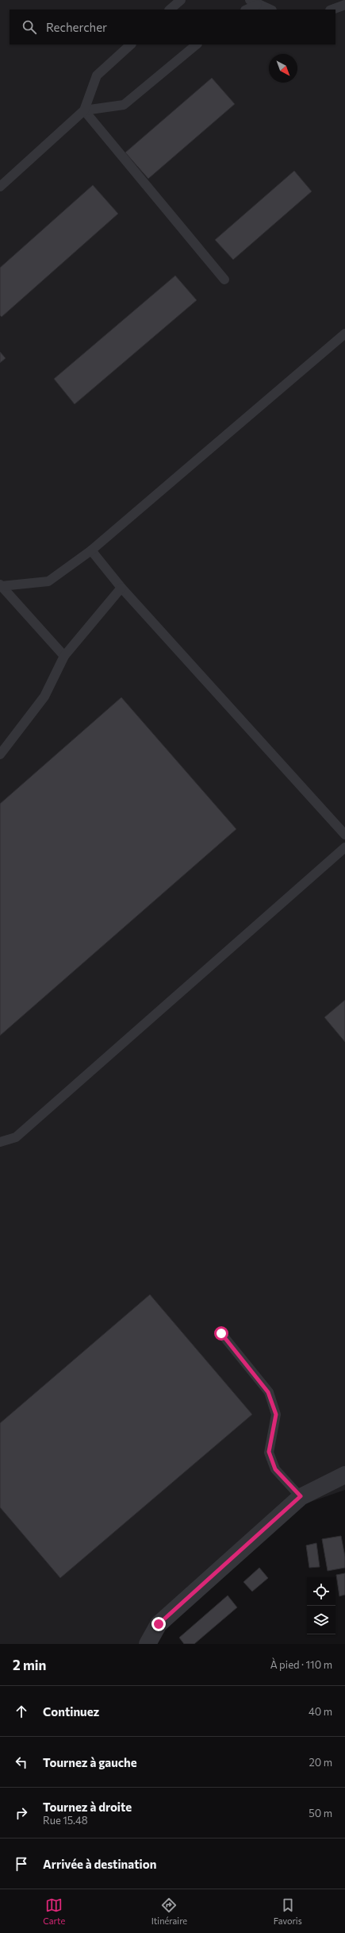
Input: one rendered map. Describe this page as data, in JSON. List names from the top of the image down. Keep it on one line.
{"north":"bottom right","page":{"search":"Rechercher","heading":["2 min","À pied · 110 m"],"list":[["Continuez","40 m"],["Tournez à gauche","20 m"],["Tournez à droite","Rue 15.48","50 m"],"Arrivée à destination"],"nav":["Carte","Itinéraire","Favoris"]}}
